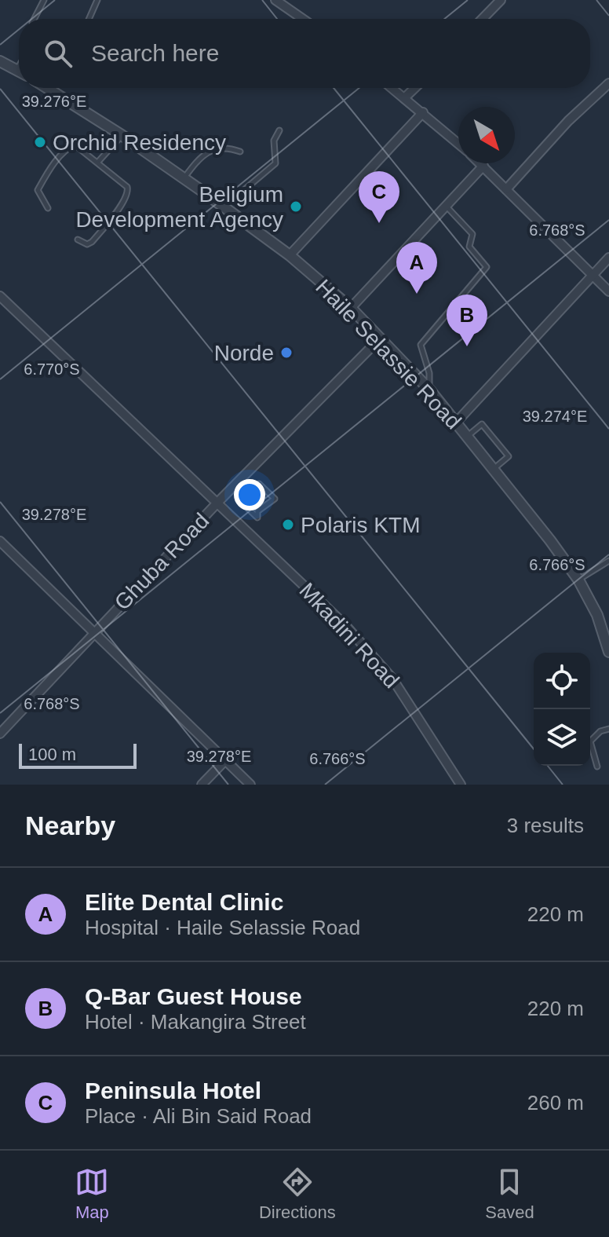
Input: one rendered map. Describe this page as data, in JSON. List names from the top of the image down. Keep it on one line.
{"streets":{"street":["Haile Selassie Road","Ghuba Road","Mkadini Road"]},"crossings":[["Haile Selassie Road","Ghuba Road"],["Ghuba Road","Mkadini Road"]],"places":["Orchid Residency","Beligium Development Agency","Norde","Polaris KTM"],"scale_bar":"100 m","north":"bottom right","page":{"search":"Search here","pins":["C","A","B"],"scale":"100 m","heading":["Nearby","3 results"],"list":[{"mark":"A","name":"Elite Dental Clinic","note":"Hospital · Haile Selassie Road","value":"220 m"},{"mark":"B","name":"Q-Bar Guest House","note":"Hotel · Makangira Street","value":"220 m"},{"mark":"C","name":"Peninsula Hotel","note":"Place · Ali Bin Said Road","value":"260 m"}],"nav":["Map","Directions","Saved"]},"coordinates":["39.276°E","6.768°S","6.770°S","39.274°E","39.278°E","6.766°S"]}
